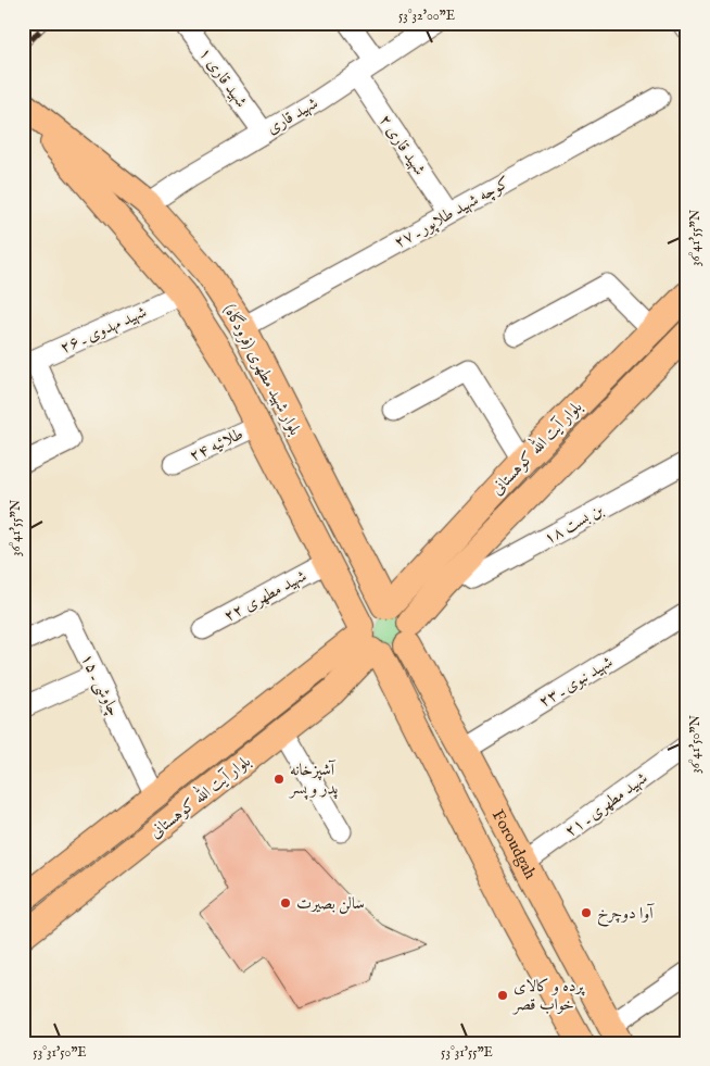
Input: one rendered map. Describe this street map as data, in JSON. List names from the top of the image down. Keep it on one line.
{"streets":{"main road":["بلوار شهید مطهری (فرودگاه)","بلوار آیت الله کوهستانی","Foroudgah"],"street":["شهید قاری ۱","شهید قاری","شهید قاری ۲","کوچه شهید طلاپور ـ ۲۷","شهید مهدوی ـ ۲۶","طلائیه ۲۴","بن بست ۱۸","شهید مطهری ۲۲","شهید نبوی ـ ۲۳","چاوشی ـ ۱۵","شهید مطهری ـ ۲۱"]},"crossings":[["شهید قاری ۱","شهید قاری"],["شهید قاری","شهید قاری ۲"],["شهید قاری","بلوار شهید مطهری (فرودگاه)"],["شهید قاری ۲","کوچه شهید طلاپور ـ ۲۷"],["کوچه شهید طلاپور ـ ۲۷","بلوار شهید مطهری (فرودگاه)"],["شهید مهدوی ـ ۲۶","بلوار شهید مطهری (فرودگاه)"],["بلوار شهید مطهری (فرودگاه)","طلائیه ۲۴"],["بلوار شهید مطهری (فرودگاه)","بلوار آیت الله کوهستانی"],["بلوار شهید مطهری (فرودگاه)","شهید مطهری ۲۲"],["بلوار شهید مطهری (فرودگاه)","Foroudgah"],["بلوار آیت الله کوهستانی","بن بست ۱۸"],["بلوار آیت الله کوهستانی","چاوشی ـ ۱۵"],["بلوار آیت الله کوهستانی","Foroudgah"],["شهید نبوی ـ ۲۳","Foroudgah"],["شهید مطهری ـ ۲۱","Foroudgah"]],"places":["آشپزخانه پدر و پسر","سالن بصیرت","آوا دوچرخ","پرده و کالای خواب قصر"],"coordinates":["53°32'00\"E","36°41'55\"N","36°41'50\"N","53°31'50\"E","53°31'55\"E"]}
